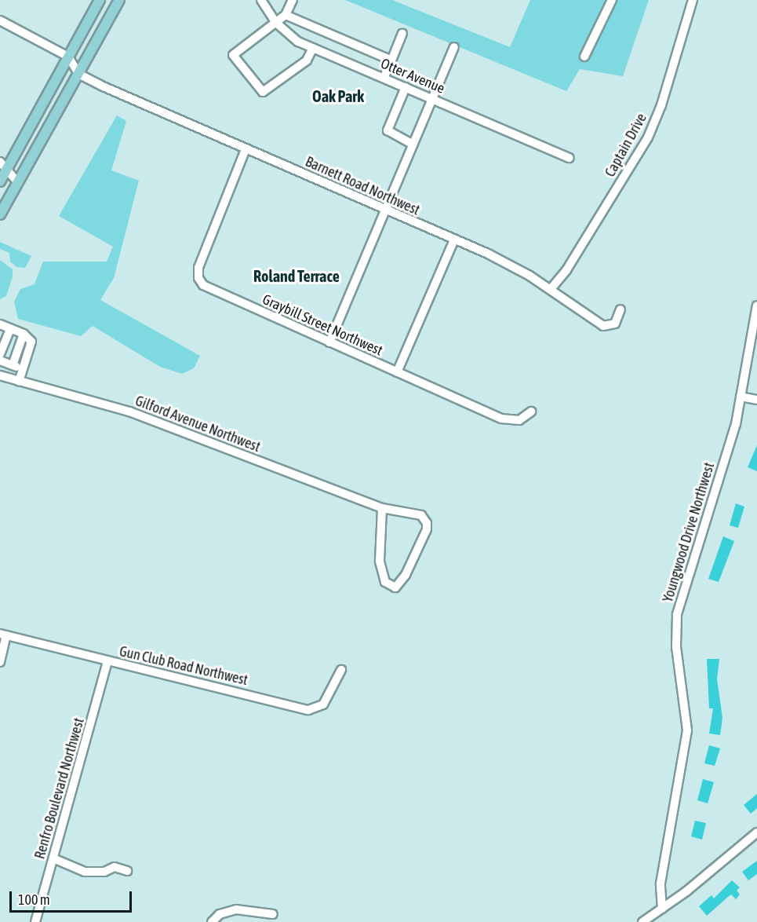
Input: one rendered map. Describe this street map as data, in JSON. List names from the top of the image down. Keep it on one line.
{"streets":{"street":["Otter Avenue","Captain Drive","Barnett Road Northwest","Graybill Street Northwest","Gilford Avenue Northwest","Youngwood Drive Northwest","Gun Club Road Northwest","Renfro Boulevard Northwest"]},"crossings":[["Captain Drive","Barnett Road Northwest"],["Barnett Road Northwest","Graybill Street Northwest"],["Gun Club Road Northwest","Renfro Boulevard Northwest"]],"districts":["Oak Park","Roland Terrace"],"scale_bar":"100 m"}
